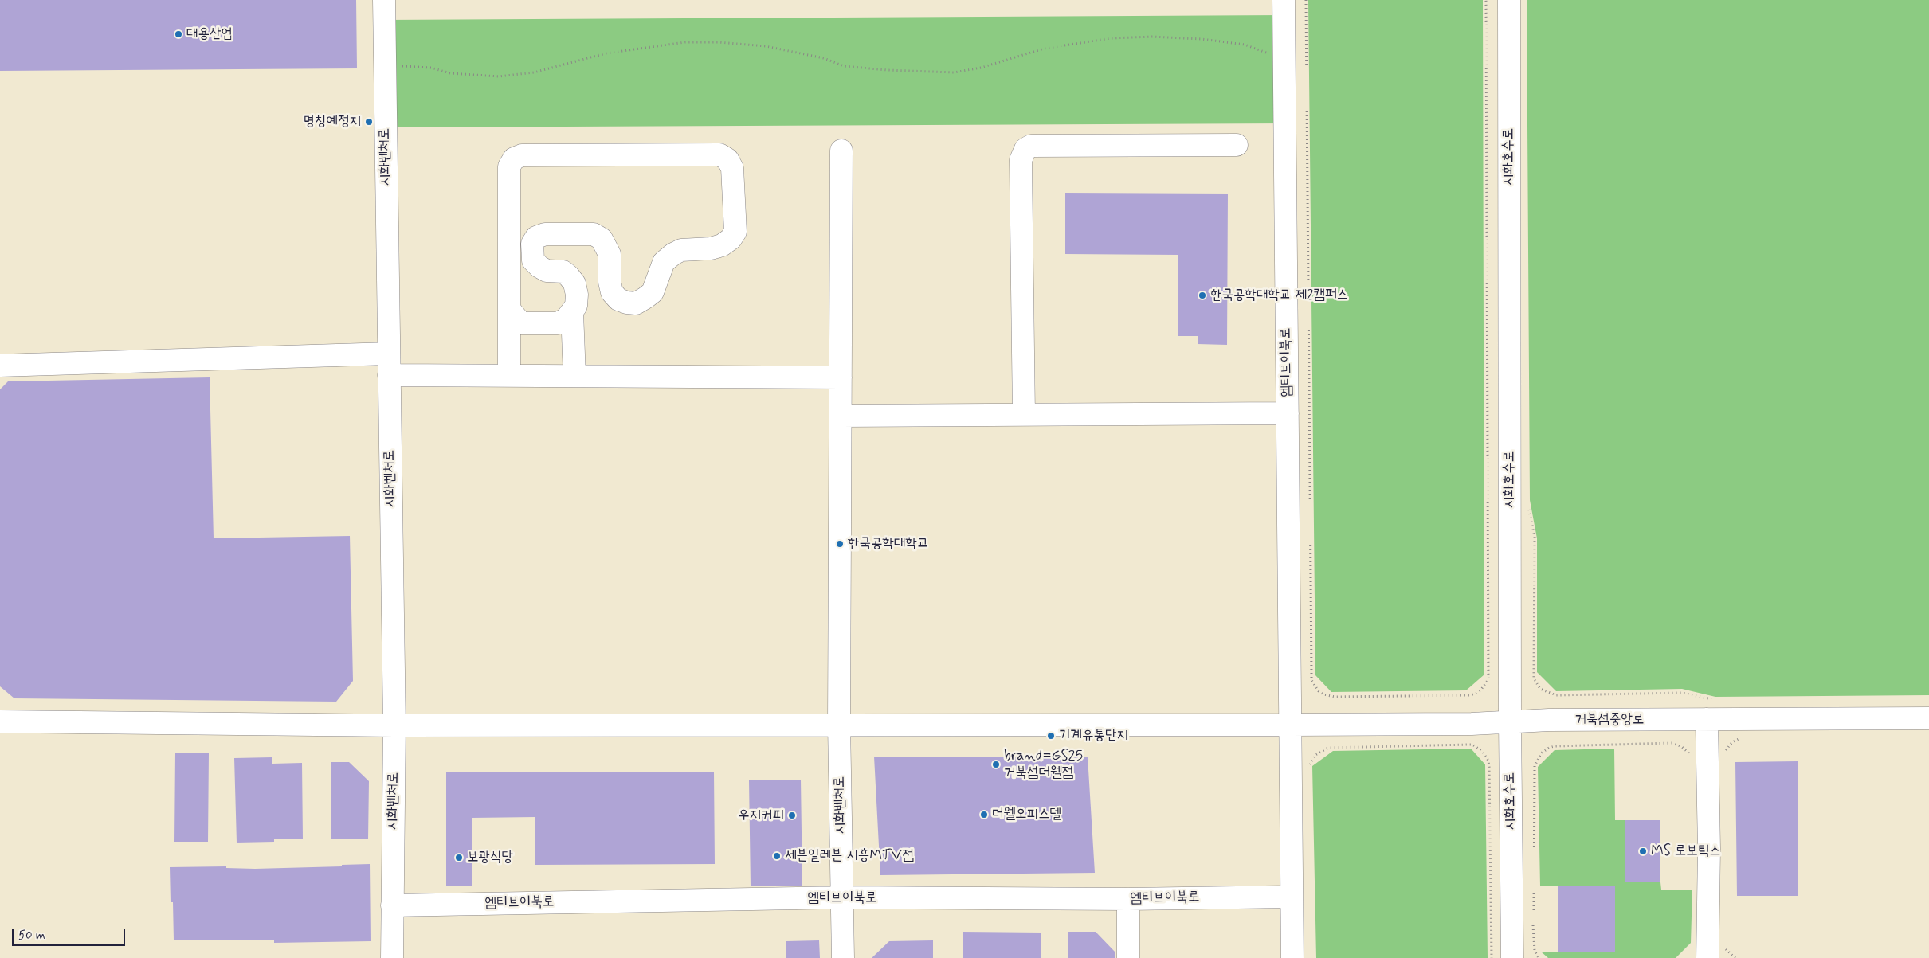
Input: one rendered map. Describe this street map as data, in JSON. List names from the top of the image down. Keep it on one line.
{"streets":{"street":["시화벤처로","시화호수로","엠티브이북로","거북섬중앙로"]},"crossings":[["시화벤처로","엠티브이북로"],["시화호수로","거북섬중앙로"],["엠티브이북로","거북섬중앙로"]],"places":["대용산업","명칭예정지","한국공학대학교 제2캠퍼스","한국공학대학교","기계유통단지","brand=GS25 거북섬더웰점","더웰오피스텔","우지커피","MS 로보틱스","세븐일레븐 시흥MTV점","보광식당"],"scale_bar":"50 m"}
